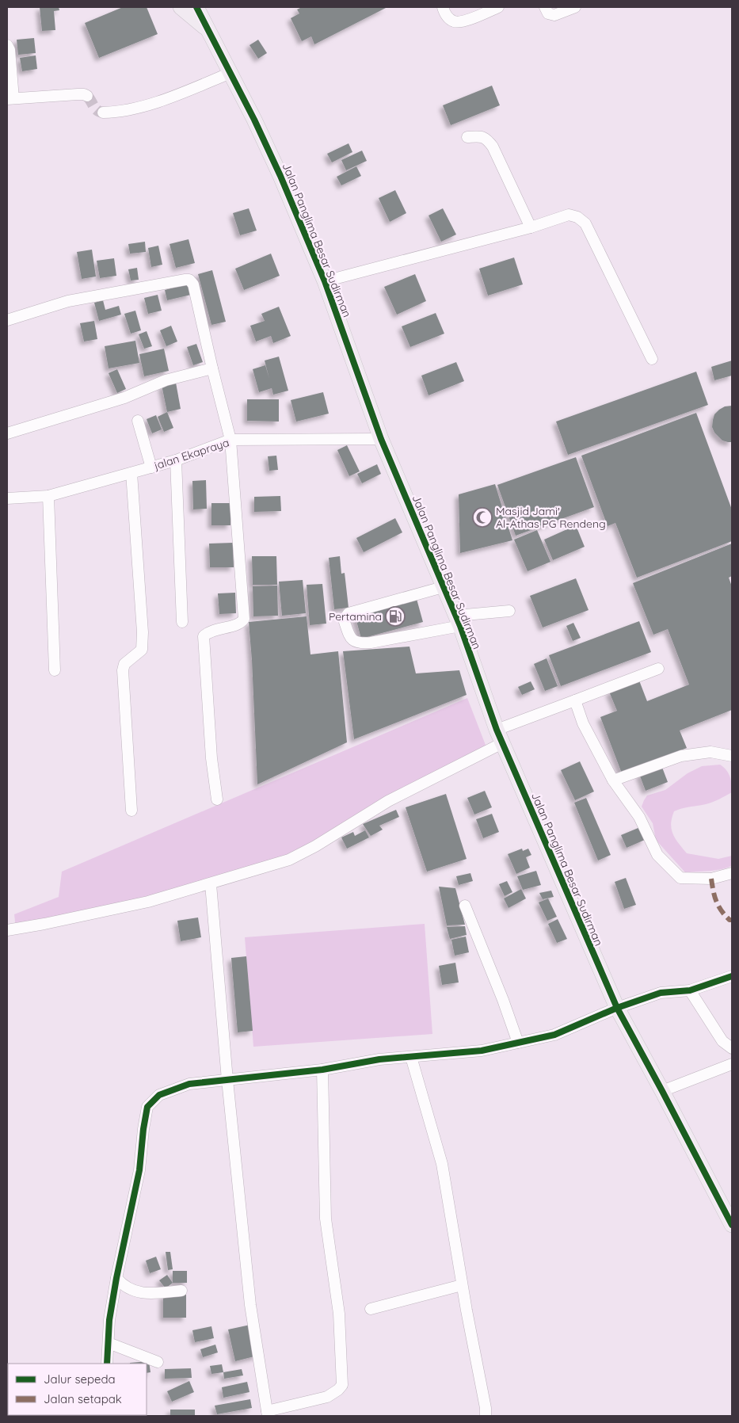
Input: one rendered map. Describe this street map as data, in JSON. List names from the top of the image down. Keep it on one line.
{"streets":{"main road":["Jalan Panglima Besar Sudirman"],"street":["jalan Ekapraya"]},"crossings":[["Jalan Panglima Besar Sudirman","jalan Ekapraya"]],"places":{"mosque":["Masjid Jami' Al-Athas PG Rendeng"],"fuel station":["Pertamina"]},"legend":["Jalur sepeda","Jalan setapak"]}
